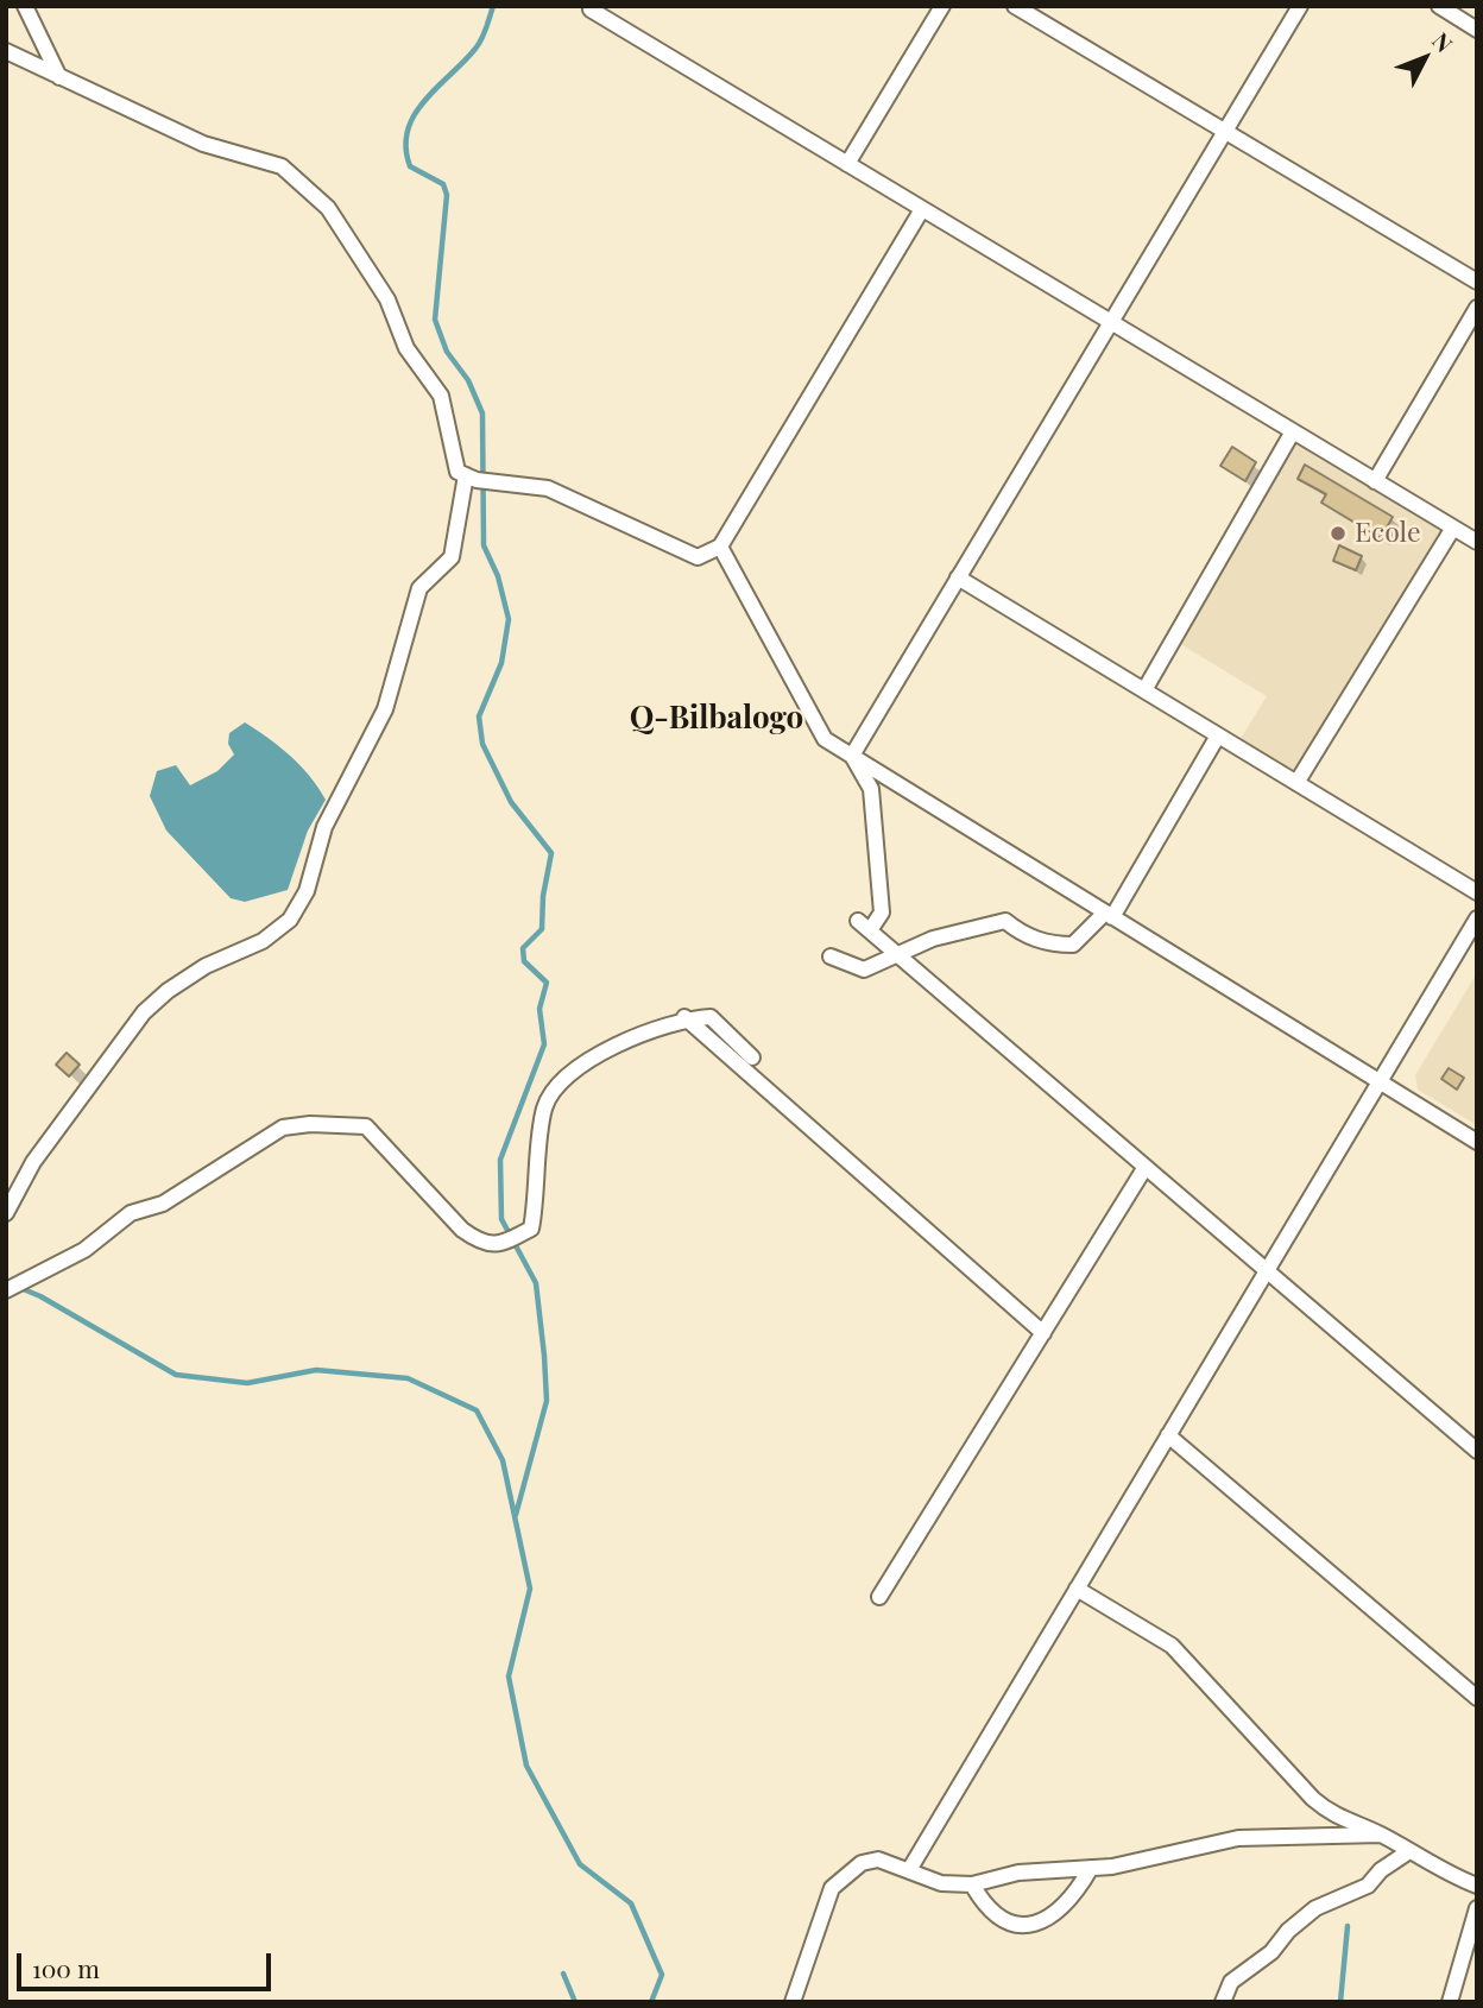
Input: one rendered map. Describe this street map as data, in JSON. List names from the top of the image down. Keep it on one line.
{"districts":["Q-Bilbalogo"],"places":["Ecole"],"scale_bar":"100 m","north":"top right"}
